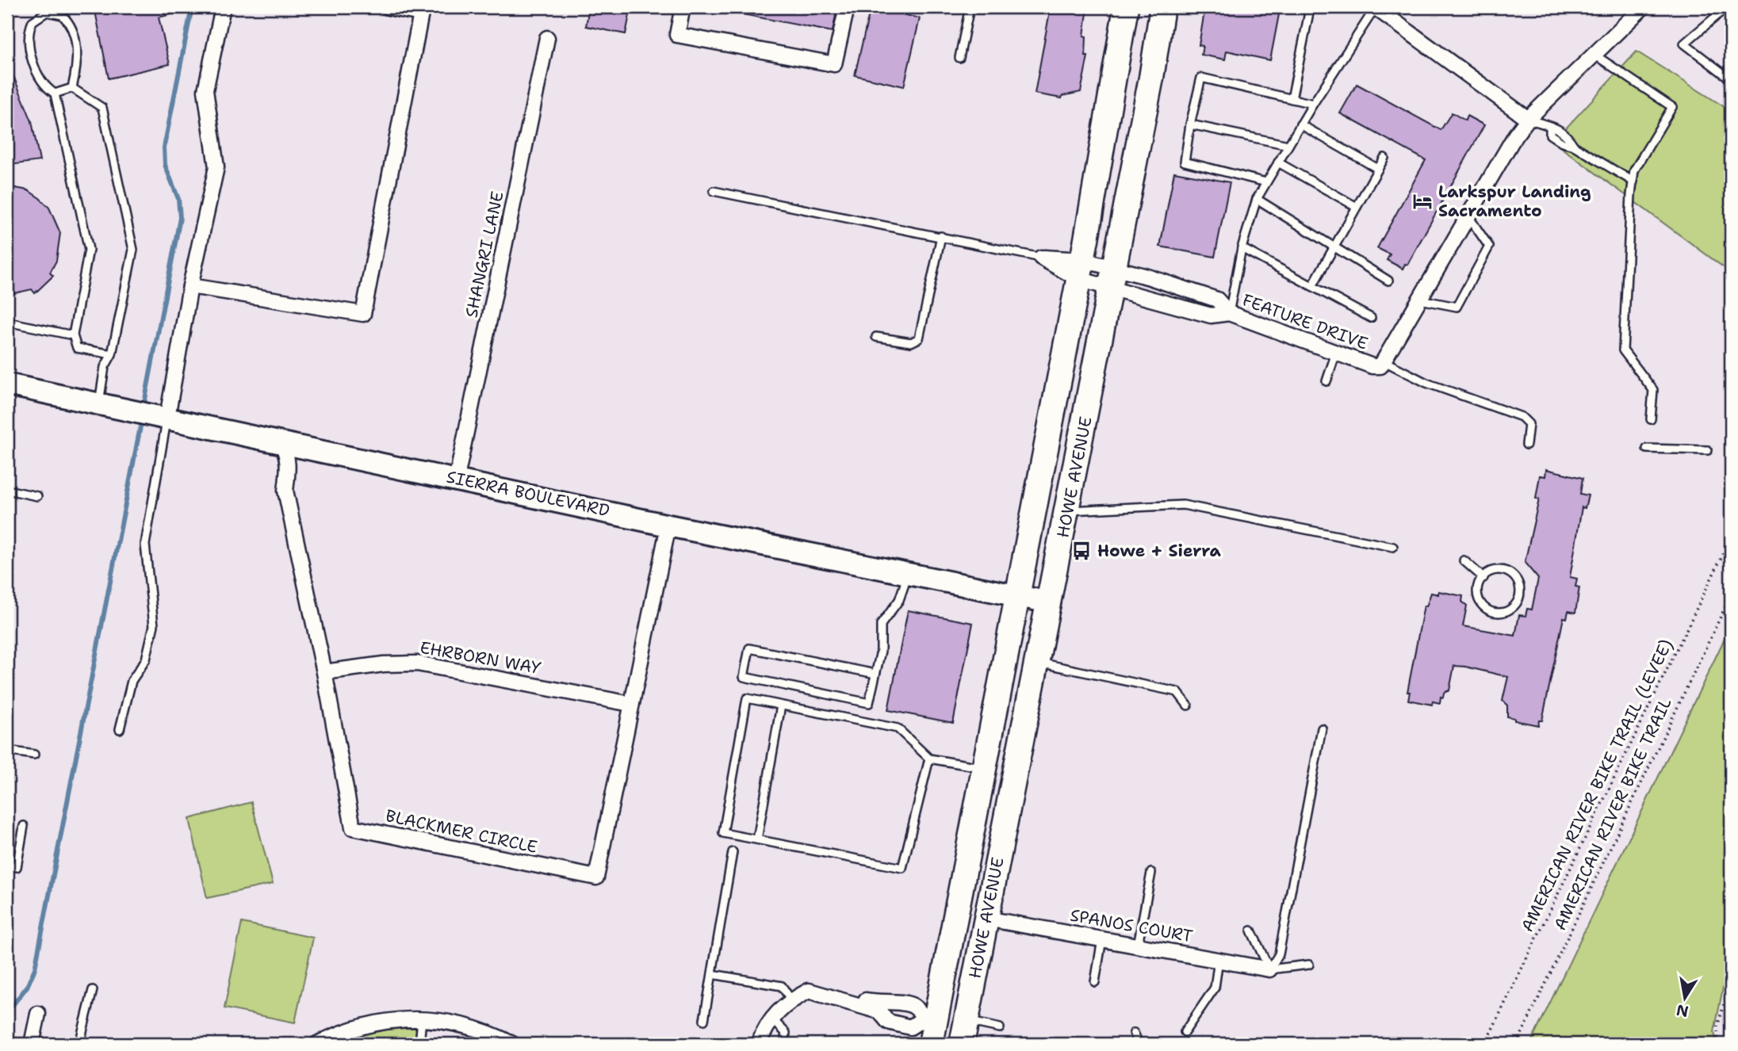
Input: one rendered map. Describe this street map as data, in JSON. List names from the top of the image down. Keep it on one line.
{"streets":{"main road":["HOWE AVENUE"],"street":["SHANGRI LANE","FEATURE DRIVE","SIERRA BOULEVARD","EHRBORN WAY","BLACKMER CIRCLE","SPANOS COURT"],"path":["AMERICAN RIVER BIKE TRAIL (LEVEE)","AMERICAN RIVER BIKE TRAIL"]},"crossings":[["SHANGRI LANE","SIERRA BOULEVARD"],["FEATURE DRIVE","HOWE AVENUE"],["HOWE AVENUE","SIERRA BOULEVARD"],["HOWE AVENUE","SPANOS COURT"],["SIERRA BOULEVARD","BLACKMER CIRCLE"],["EHRBORN WAY","BLACKMER CIRCLE"]],"places":{"hotel":["Larkspur Landing Sacramento"],"bus stop":["Howe + Sierra"]},"north":"bottom"}
